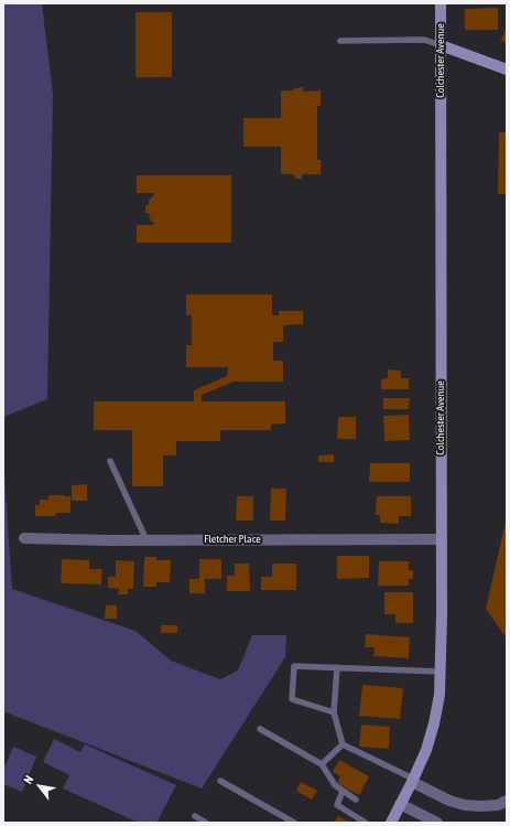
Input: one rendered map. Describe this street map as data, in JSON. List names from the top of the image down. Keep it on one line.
{"streets":{"main road":["Colchester Avenue"],"street":["Fletcher Place"]},"crossings":[["Colchester Avenue","Fletcher Place"]],"north":"top left"}
